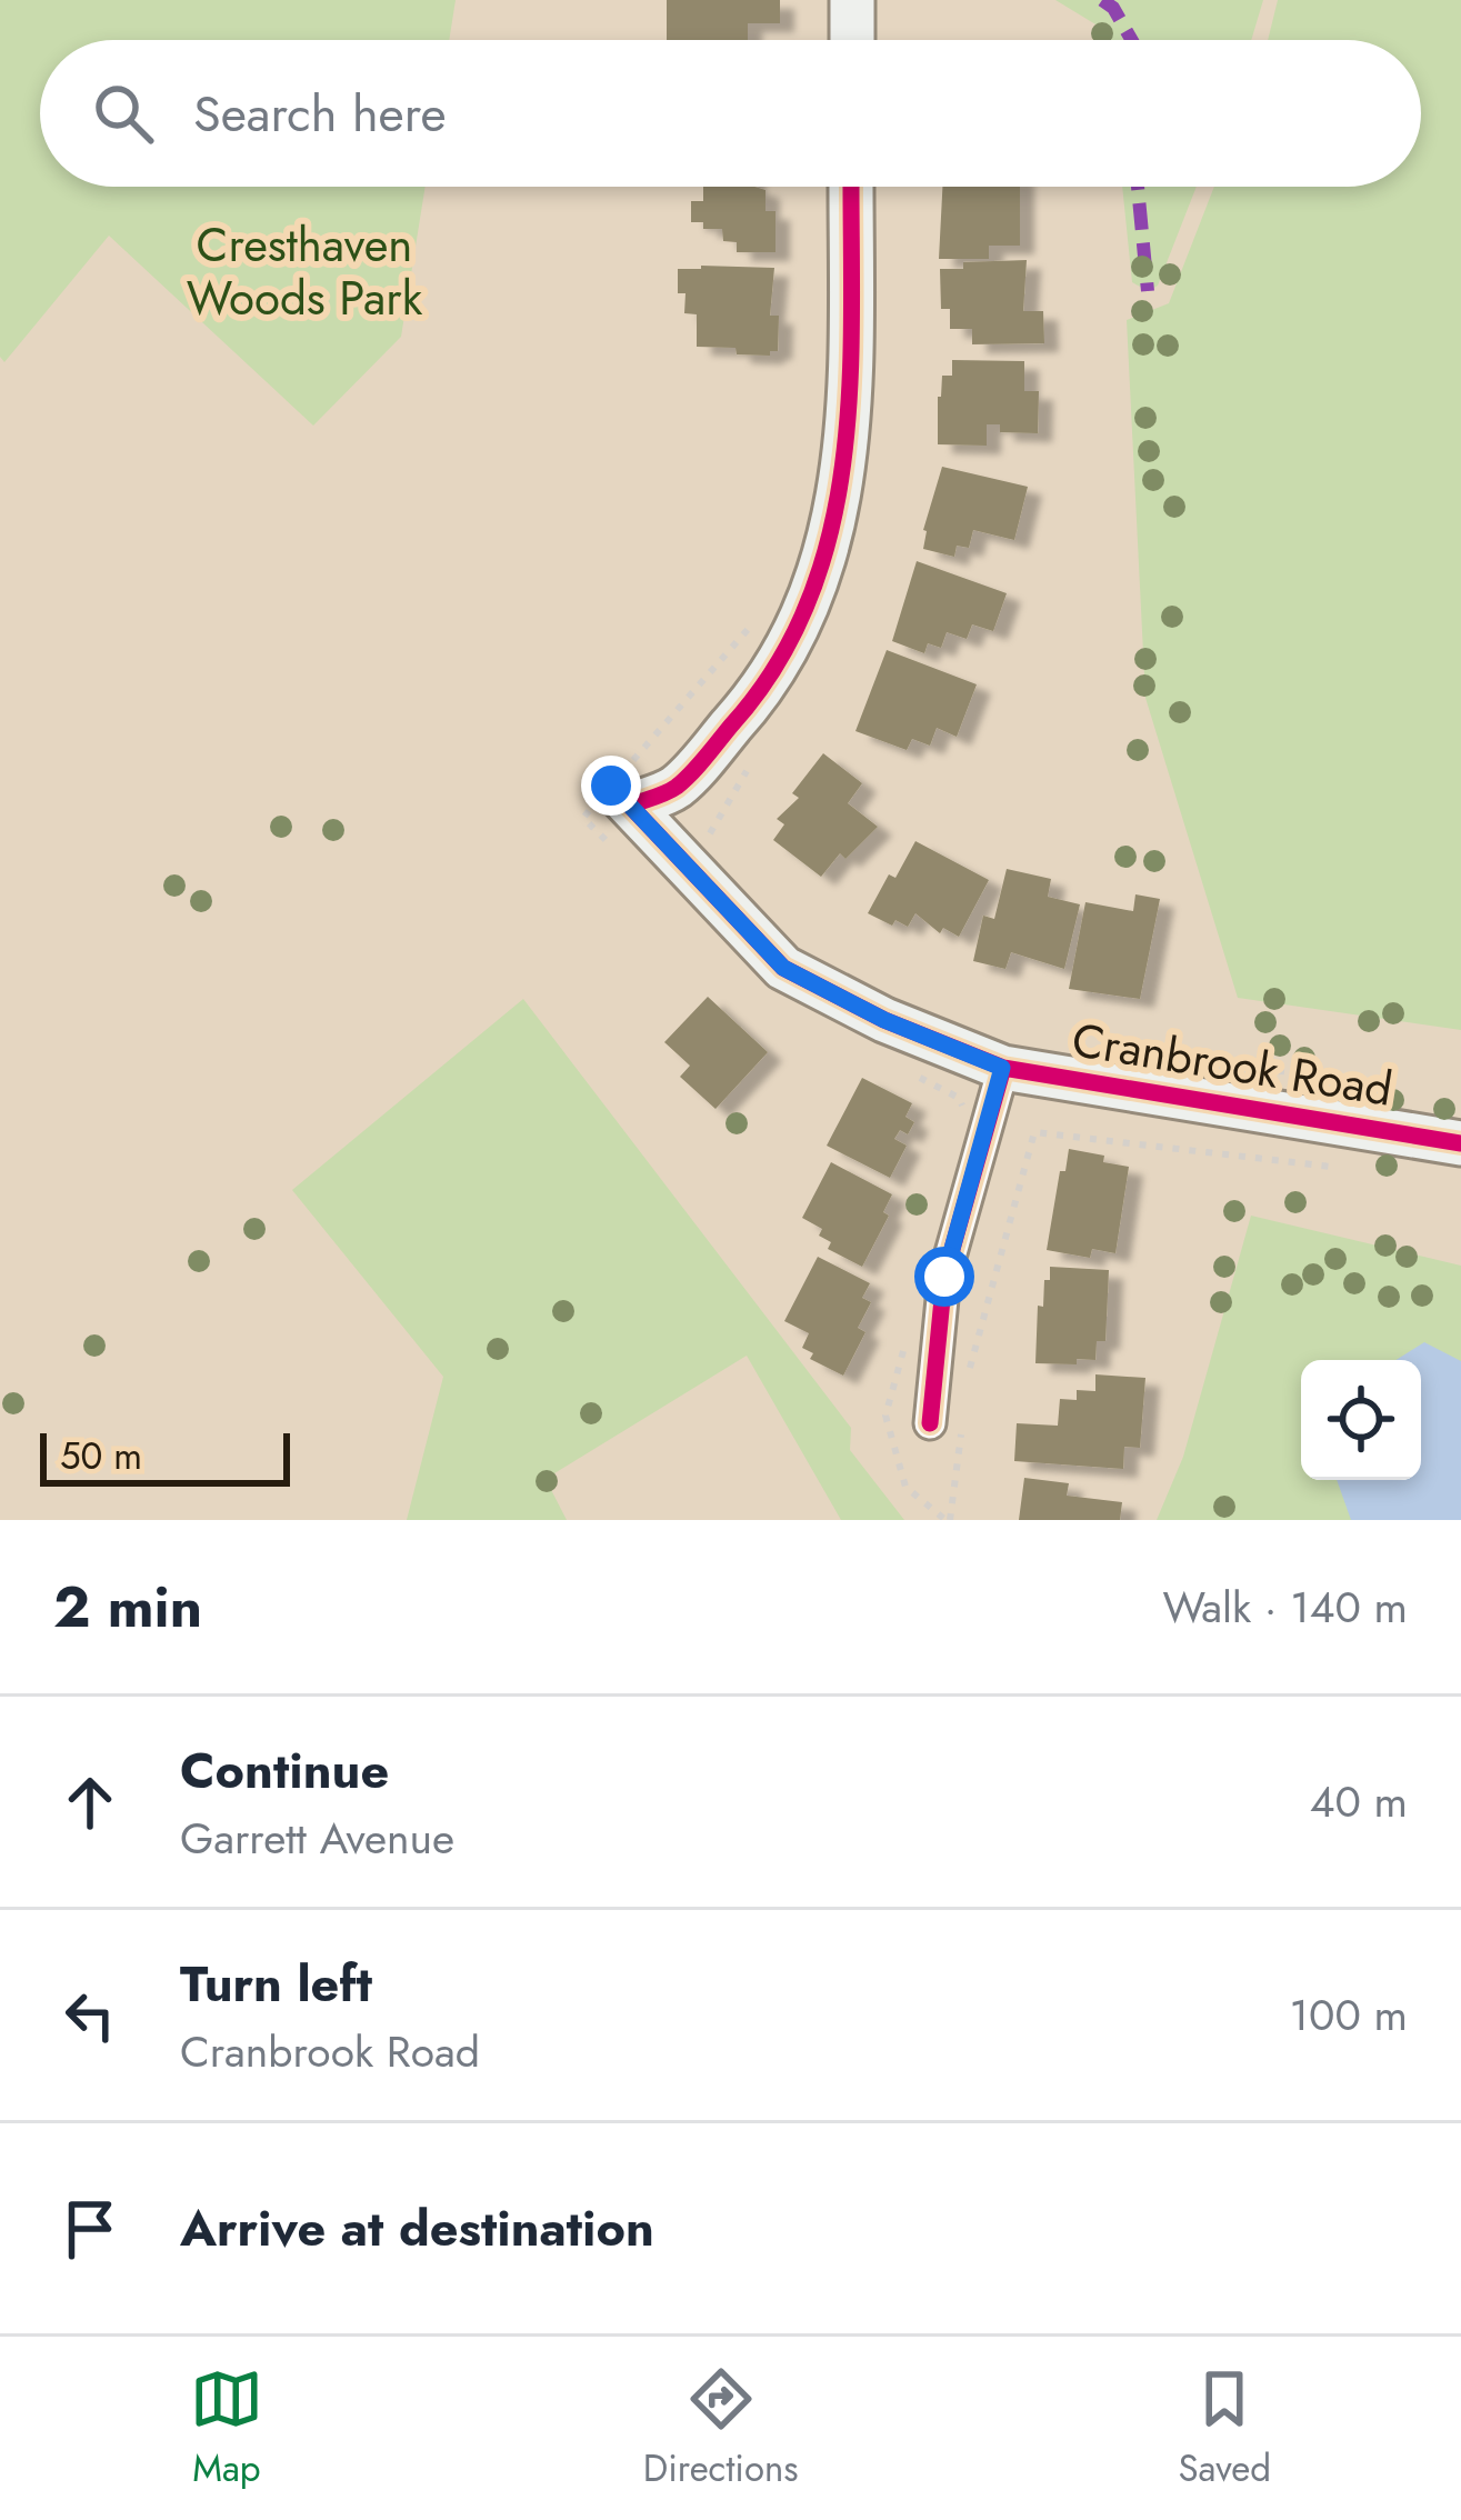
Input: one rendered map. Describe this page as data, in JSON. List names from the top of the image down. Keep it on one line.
{"streets":{"street":["Cranbrook Road"]},"parks":["Cresthaven Woods Park"],"scale_bar":"50 m","page":{"search":"Search here","scale":"50 m","heading":["2 min","Walk · 140 m"],"list":[["Continue","Garrett Avenue","40 m"],["Turn left","Cranbrook Road","100 m"],"Arrive at destination"],"nav":["Map","Directions","Saved"]}}
